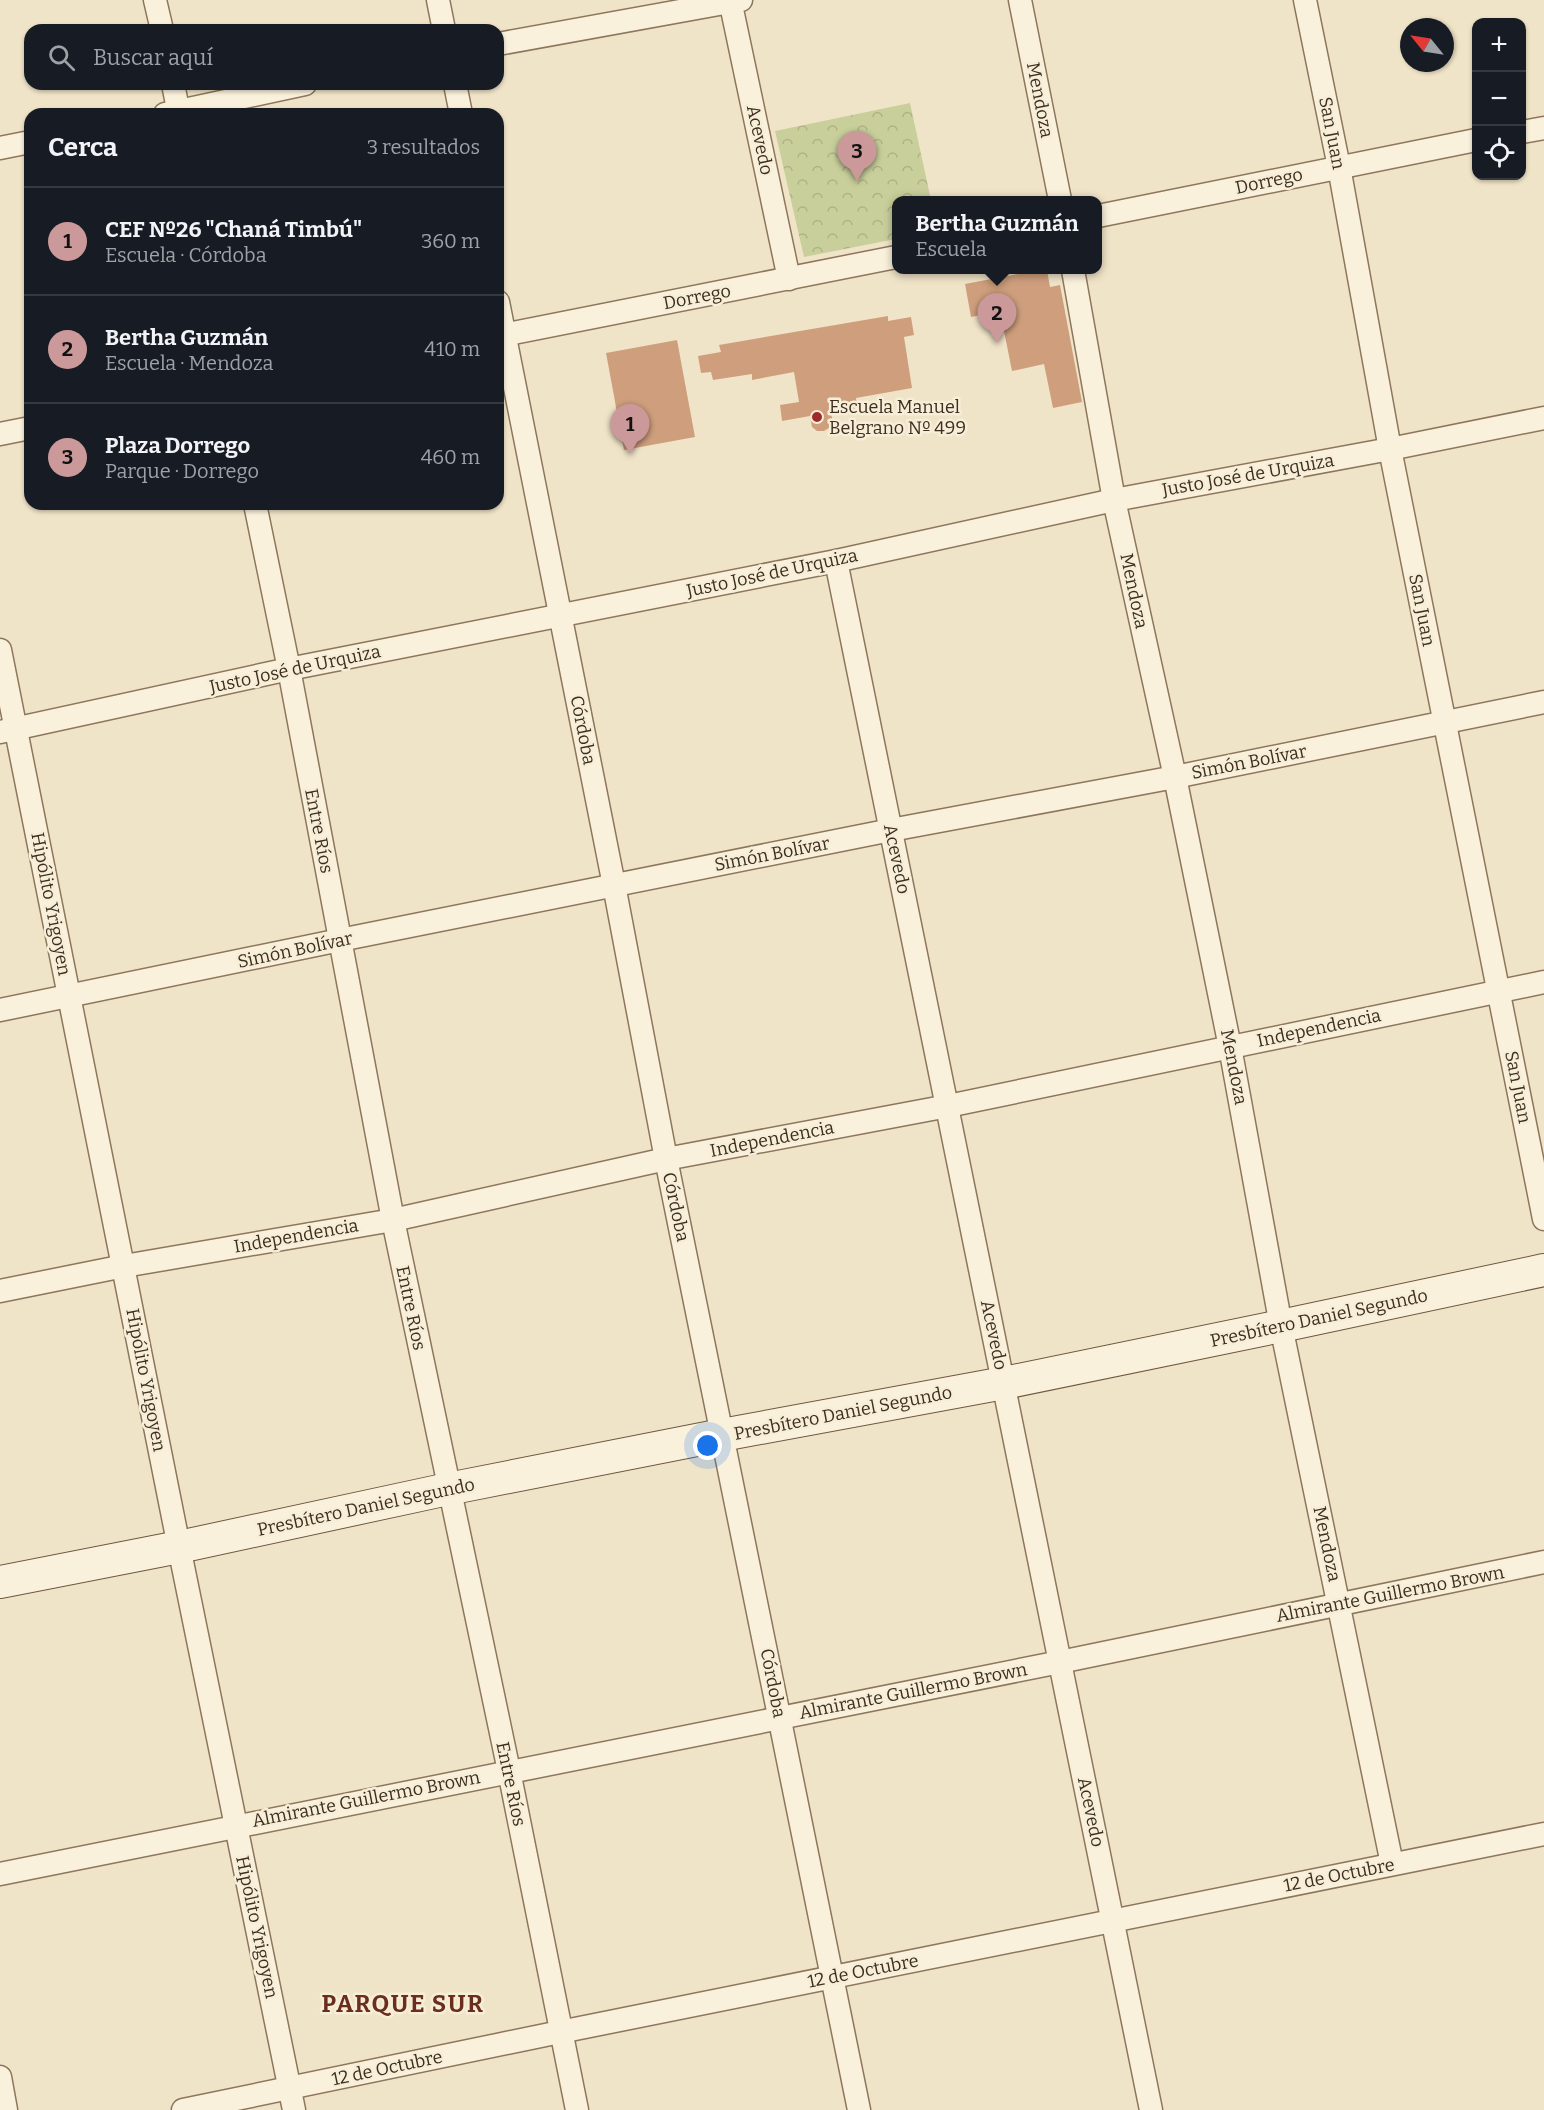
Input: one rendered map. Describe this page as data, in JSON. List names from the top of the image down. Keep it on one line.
{"streets":{"main road":["Presbítero Daniel Segundo"],"street":["Mendoza","San Juan","Acevedo","Dorrego","Justo José de Urquiza","Córdoba","Simón Bolívar","Entre Ríos","Hipólito Yrigoyen","Independencia","Almirante Guillermo Brown","12 de Octubre"]},"crossings":[["Mendoza","Justo José de Urquiza"],["Mendoza","Simón Bolívar"],["Mendoza","Independencia"],["Mendoza","Presbítero Daniel Segundo"],["Mendoza","Almirante Guillermo Brown"],["Mendoza","12 de Octubre"],["San Juan","Dorrego"],["San Juan","Justo José de Urquiza"],["San Juan","Simón Bolívar"],["San Juan","Independencia"],["Acevedo","Dorrego"],["Acevedo","Justo José de Urquiza"],["Acevedo","Simón Bolívar"],["Acevedo","Independencia"],["Acevedo","Presbítero Daniel Segundo"],["Acevedo","Almirante Guillermo Brown"],["Acevedo","12 de Octubre"],["Justo José de Urquiza","Córdoba"],["Justo José de Urquiza","Entre Ríos"],["Justo José de Urquiza","Hipólito Yrigoyen"],["Córdoba","Simón Bolívar"],["Córdoba","Independencia"],["Córdoba","Presbítero Daniel Segundo"],["Córdoba","Almirante Guillermo Brown"],["Córdoba","12 de Octubre"],["Simón Bolívar","Entre Ríos"],["Simón Bolívar","Hipólito Yrigoyen"],["Entre Ríos","Independencia"],["Entre Ríos","Presbítero Daniel Segundo"],["Entre Ríos","Almirante Guillermo Brown"],["Entre Ríos","12 de Octubre"],["Hipólito Yrigoyen","Independencia"],["Hipólito Yrigoyen","Presbítero Daniel Segundo"],["Hipólito Yrigoyen","Almirante Guillermo Brown"],["Hipólito Yrigoyen","12 de Octubre"]],"districts":["PARQUE SUR"],"places":["Escuela Manuel Belgrano Nº 499"],"north":"top left","page":{"map_buttons":["+","−"],"search":"Buscar aquí","heading":["Cerca","3 resultados"],"pins":["3","2","1"],"list":[{"mark":"1","name":"CEF Nº26 \"Chaná Timbú\"","note":"Escuela · Córdoba","value":"360 m"},{"mark":"2","name":"Bertha Guzmán","note":"Escuela · Mendoza","value":"410 m"},{"mark":"3","name":"Plaza Dorrego","note":"Parque · Dorrego","value":"460 m"}],"popup":["Bertha Guzmán","Escuela"]}}
